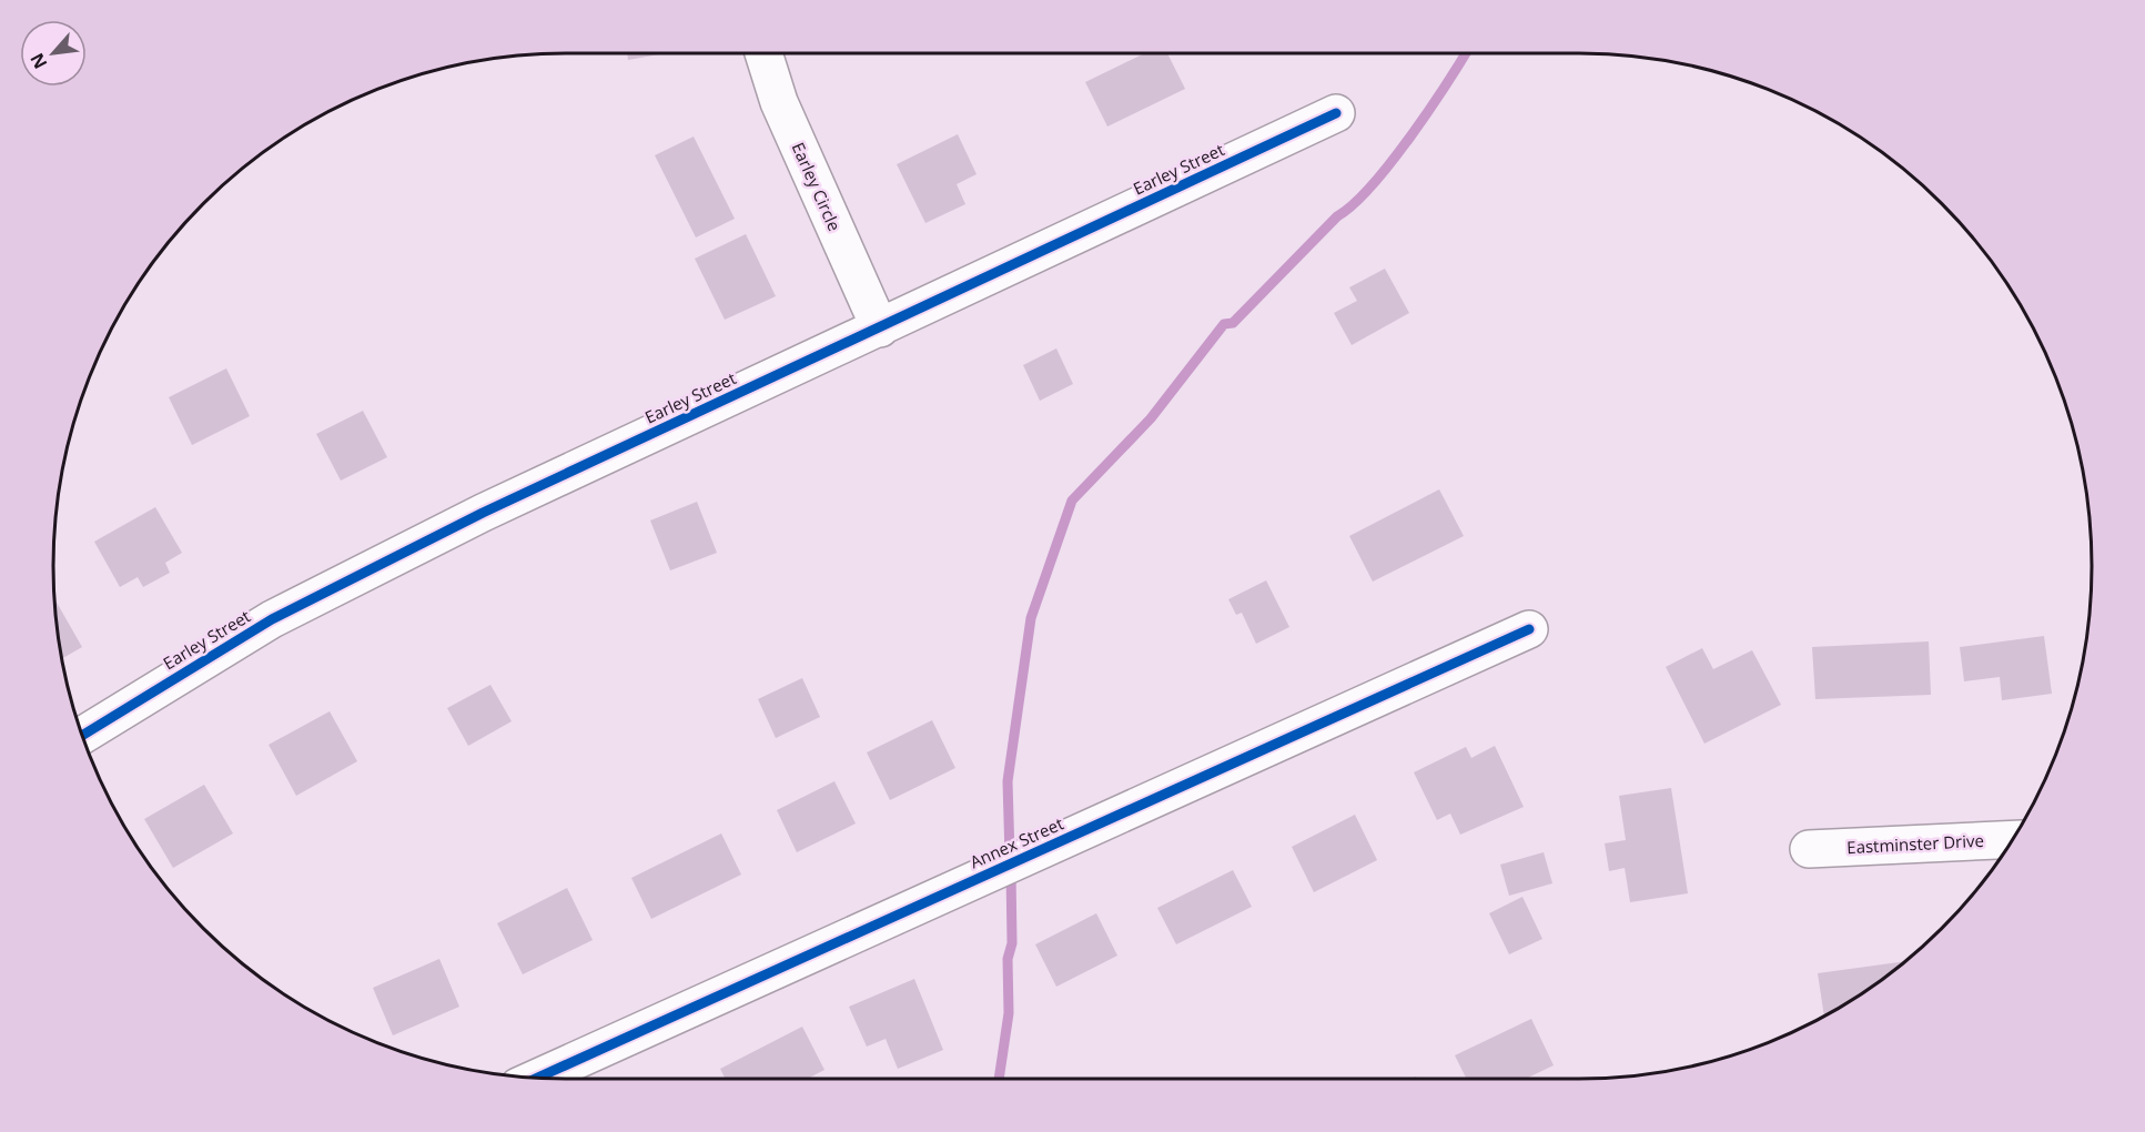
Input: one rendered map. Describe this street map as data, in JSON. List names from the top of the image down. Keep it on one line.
{"streets":{"street":["Earley Street","Earley Circle","Annex Street","Eastminster Drive"]},"crossings":[["Earley Street","Earley Circle"]],"north":"bottom left"}
